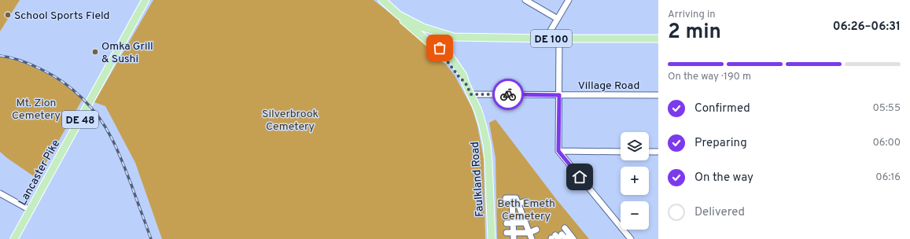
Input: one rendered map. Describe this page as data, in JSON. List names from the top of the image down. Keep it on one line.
{"streets":{"main road":["DE 100","DE 48","Lancaster Pike","Faulkland Road"],"street":["Village Road"]},"crossings":[["DE 100","Faulkland Road"],["Village Road","Faulkland Road"]],"parks":["Mt. Zion Cemetery","Silverbrook Cemetery","Beth Emeth Cemetery"],"places":["School Sports Field","Omka Grill & Sushi"],"page":{"heading":["2 min","Arriving in","06:26–06:31"],"bar":"On the way · 190 m","list":[["Confirmed","05:55"],["Preparing","06:00"],["On the way","06:16"],"Delivered"],"map_buttons":["+","−"]}}
